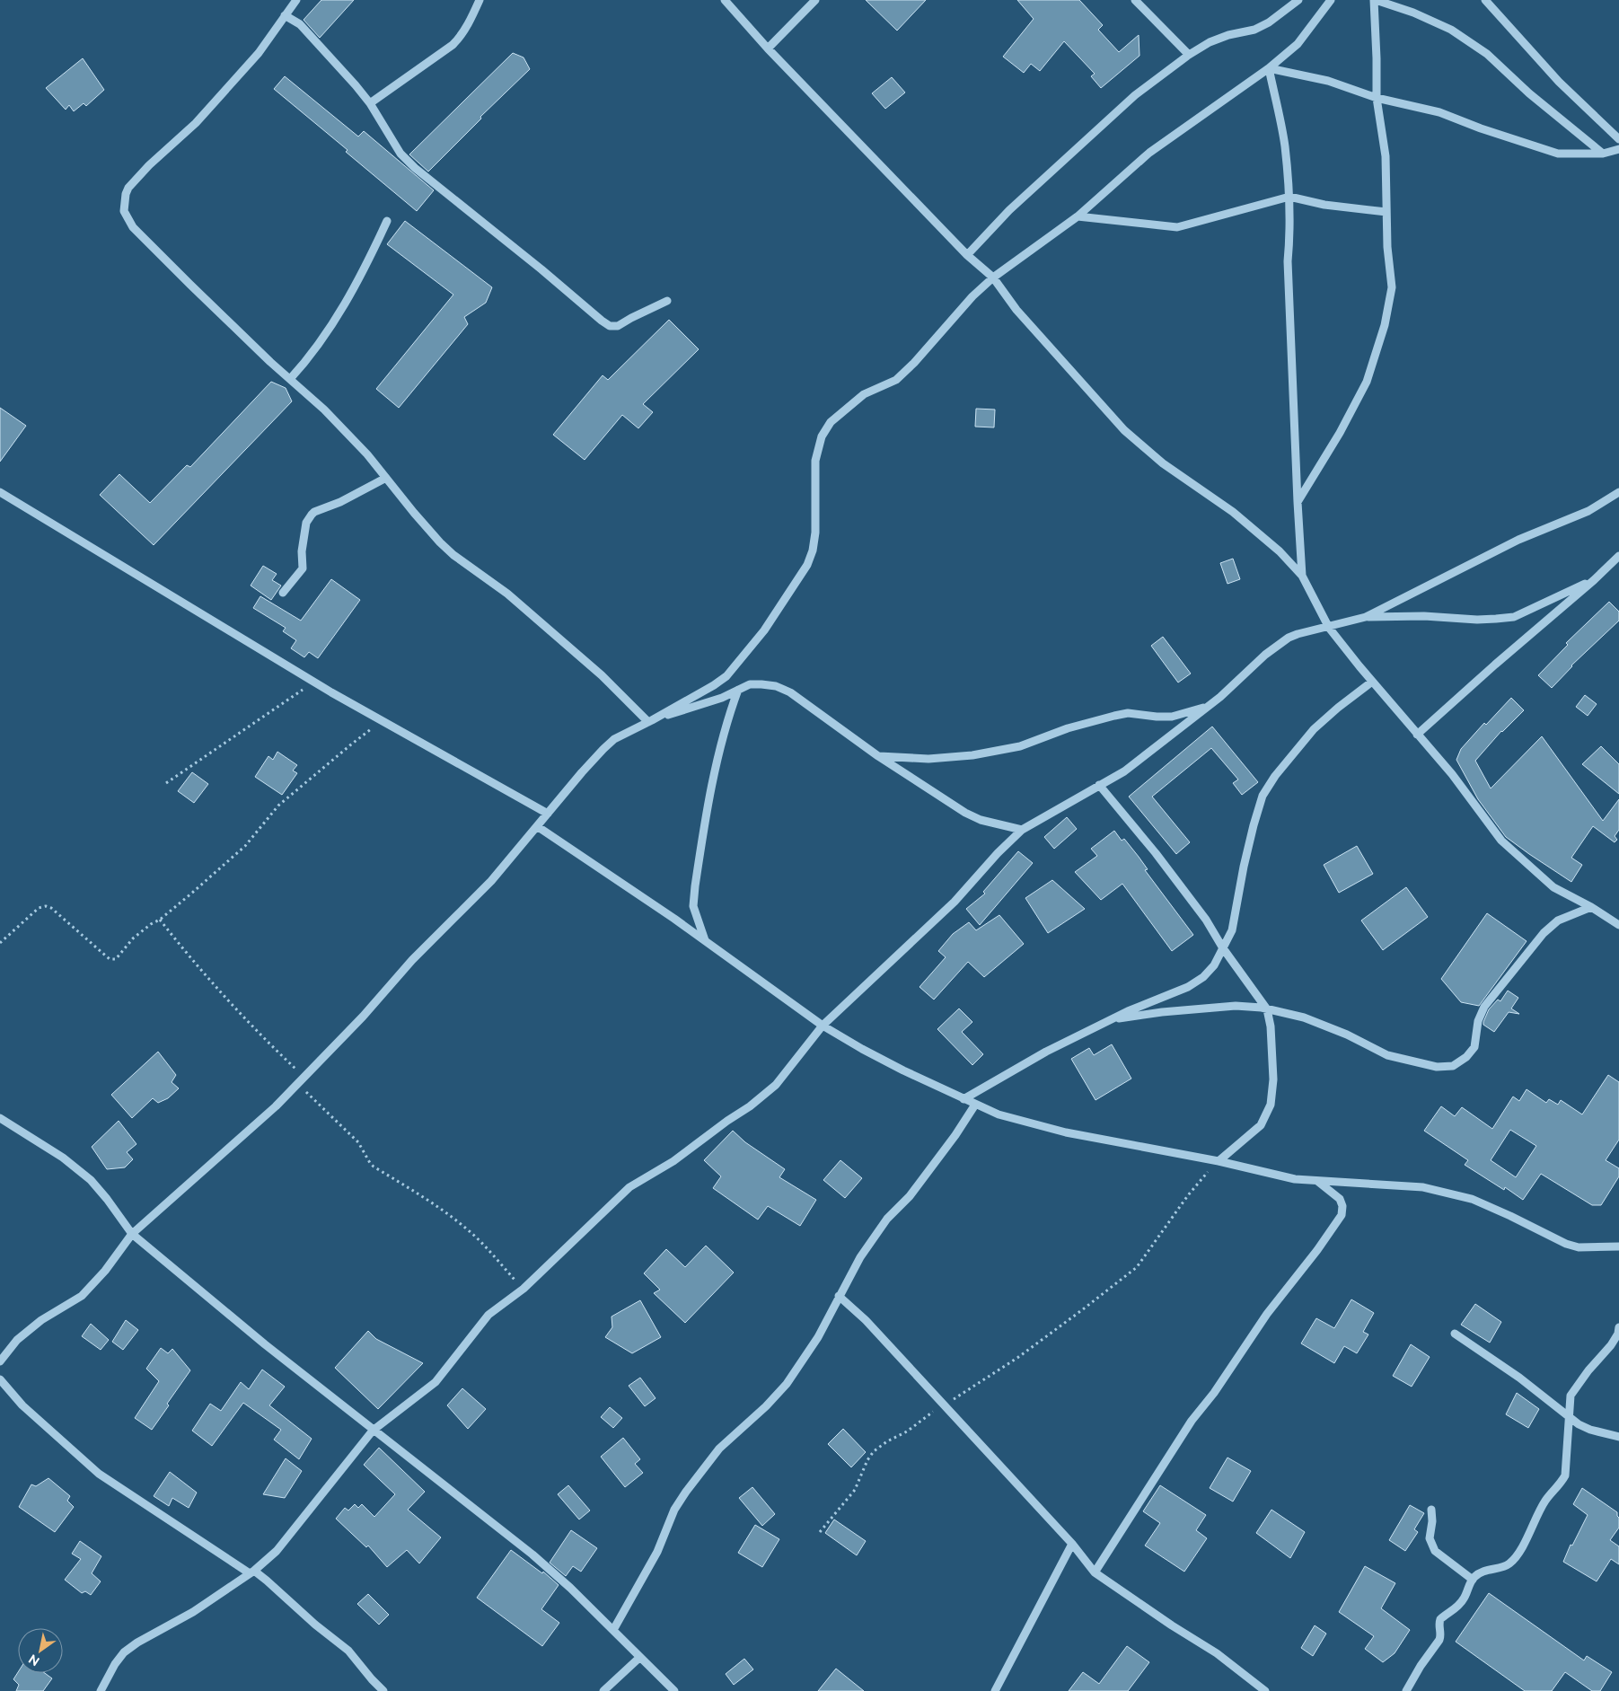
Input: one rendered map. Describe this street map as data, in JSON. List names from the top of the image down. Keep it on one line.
{"north":"bottom left"}
